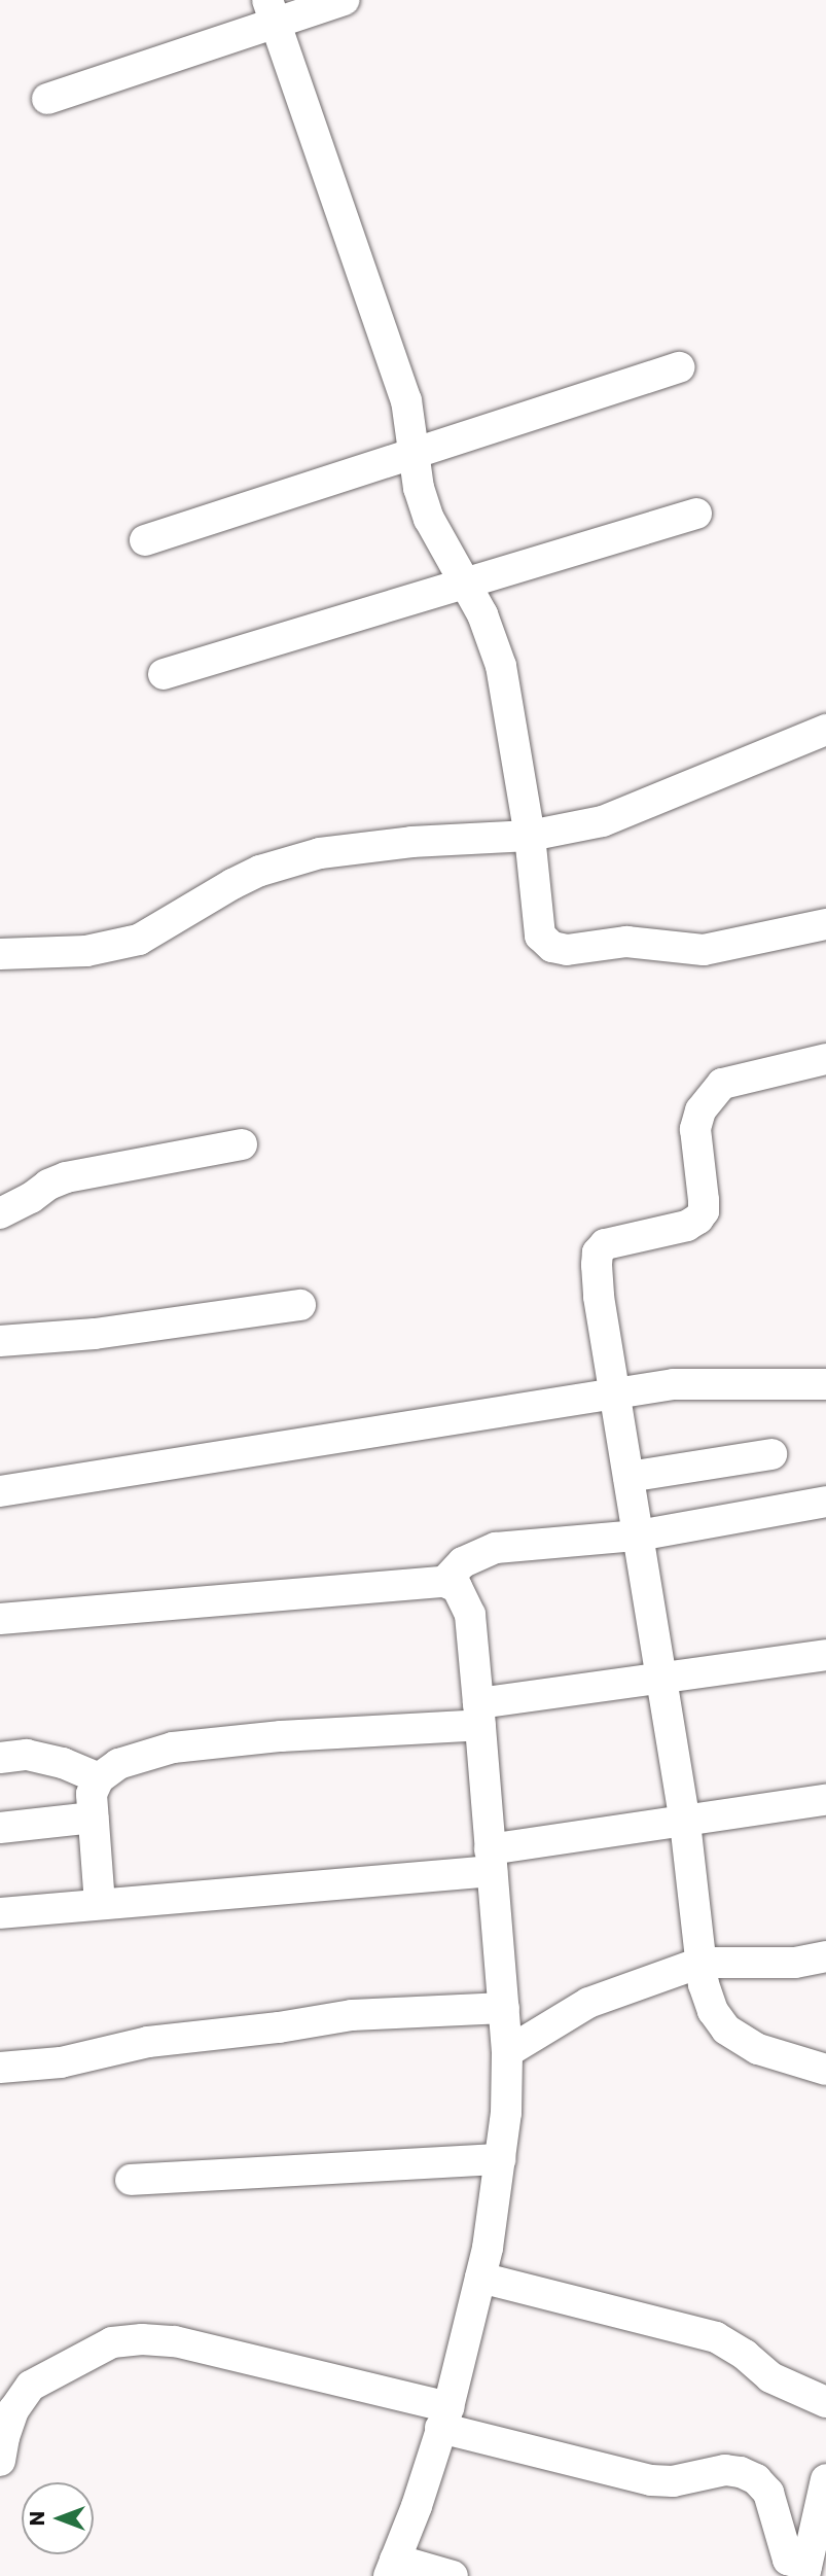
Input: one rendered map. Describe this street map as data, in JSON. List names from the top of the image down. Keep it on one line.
{"north":"left"}
